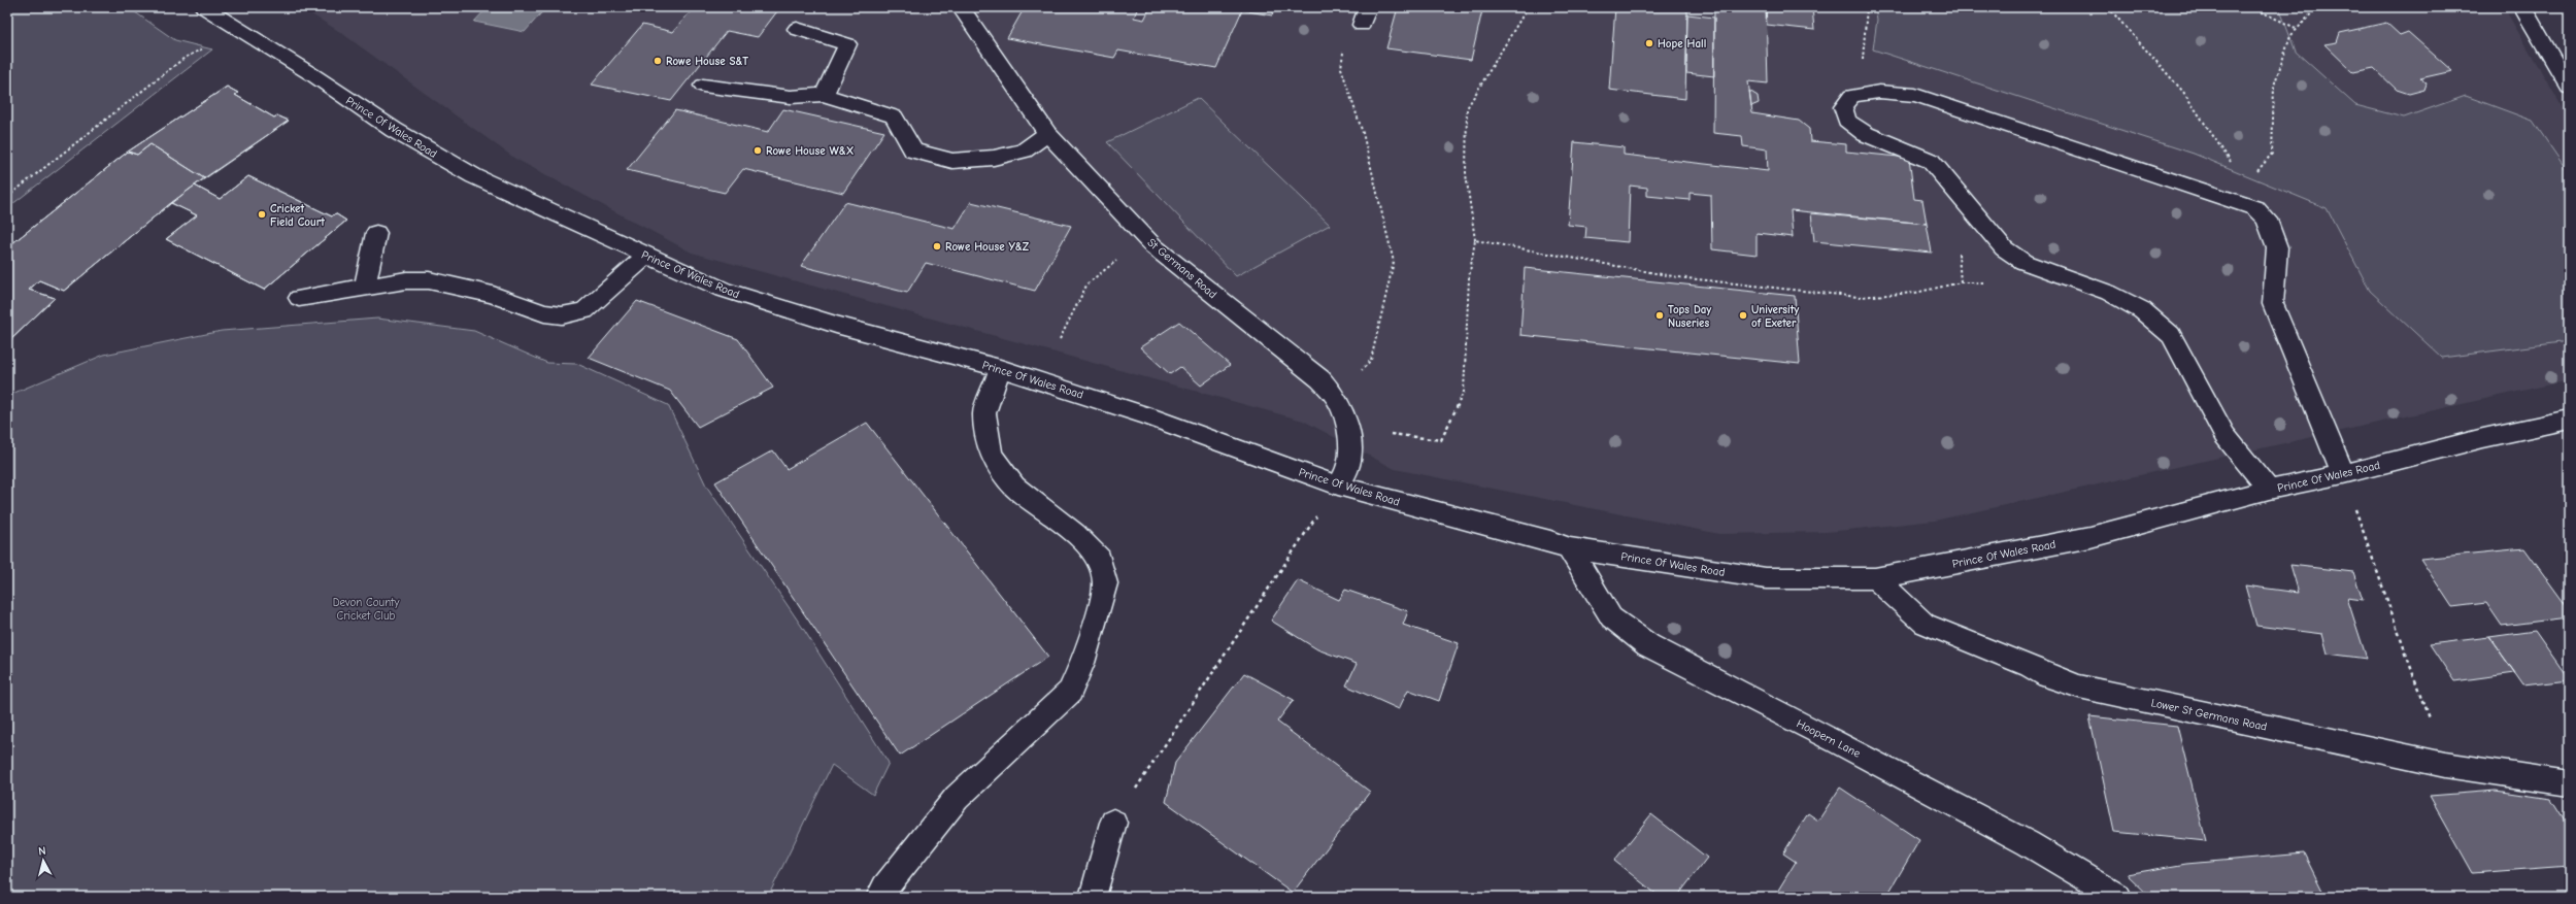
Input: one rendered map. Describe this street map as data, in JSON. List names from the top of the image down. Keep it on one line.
{"streets":{"street":["Prince Of Wales Road","St Germans Road","Lower St Germans Road","Hoopern Lane"]},"crossings":[["Prince Of Wales Road","St Germans Road"],["Prince Of Wales Road","Lower St Germans Road"],["Prince Of Wales Road","Hoopern Lane"]],"parks":["Devon County Cricket Club"],"places":["Hope Hall","Rowe House S&T","Rowe House W&X","Cricket Field Court","Rowe House Y&Z","Tops Day Nuseries","University of Exeter"],"north":"top"}
